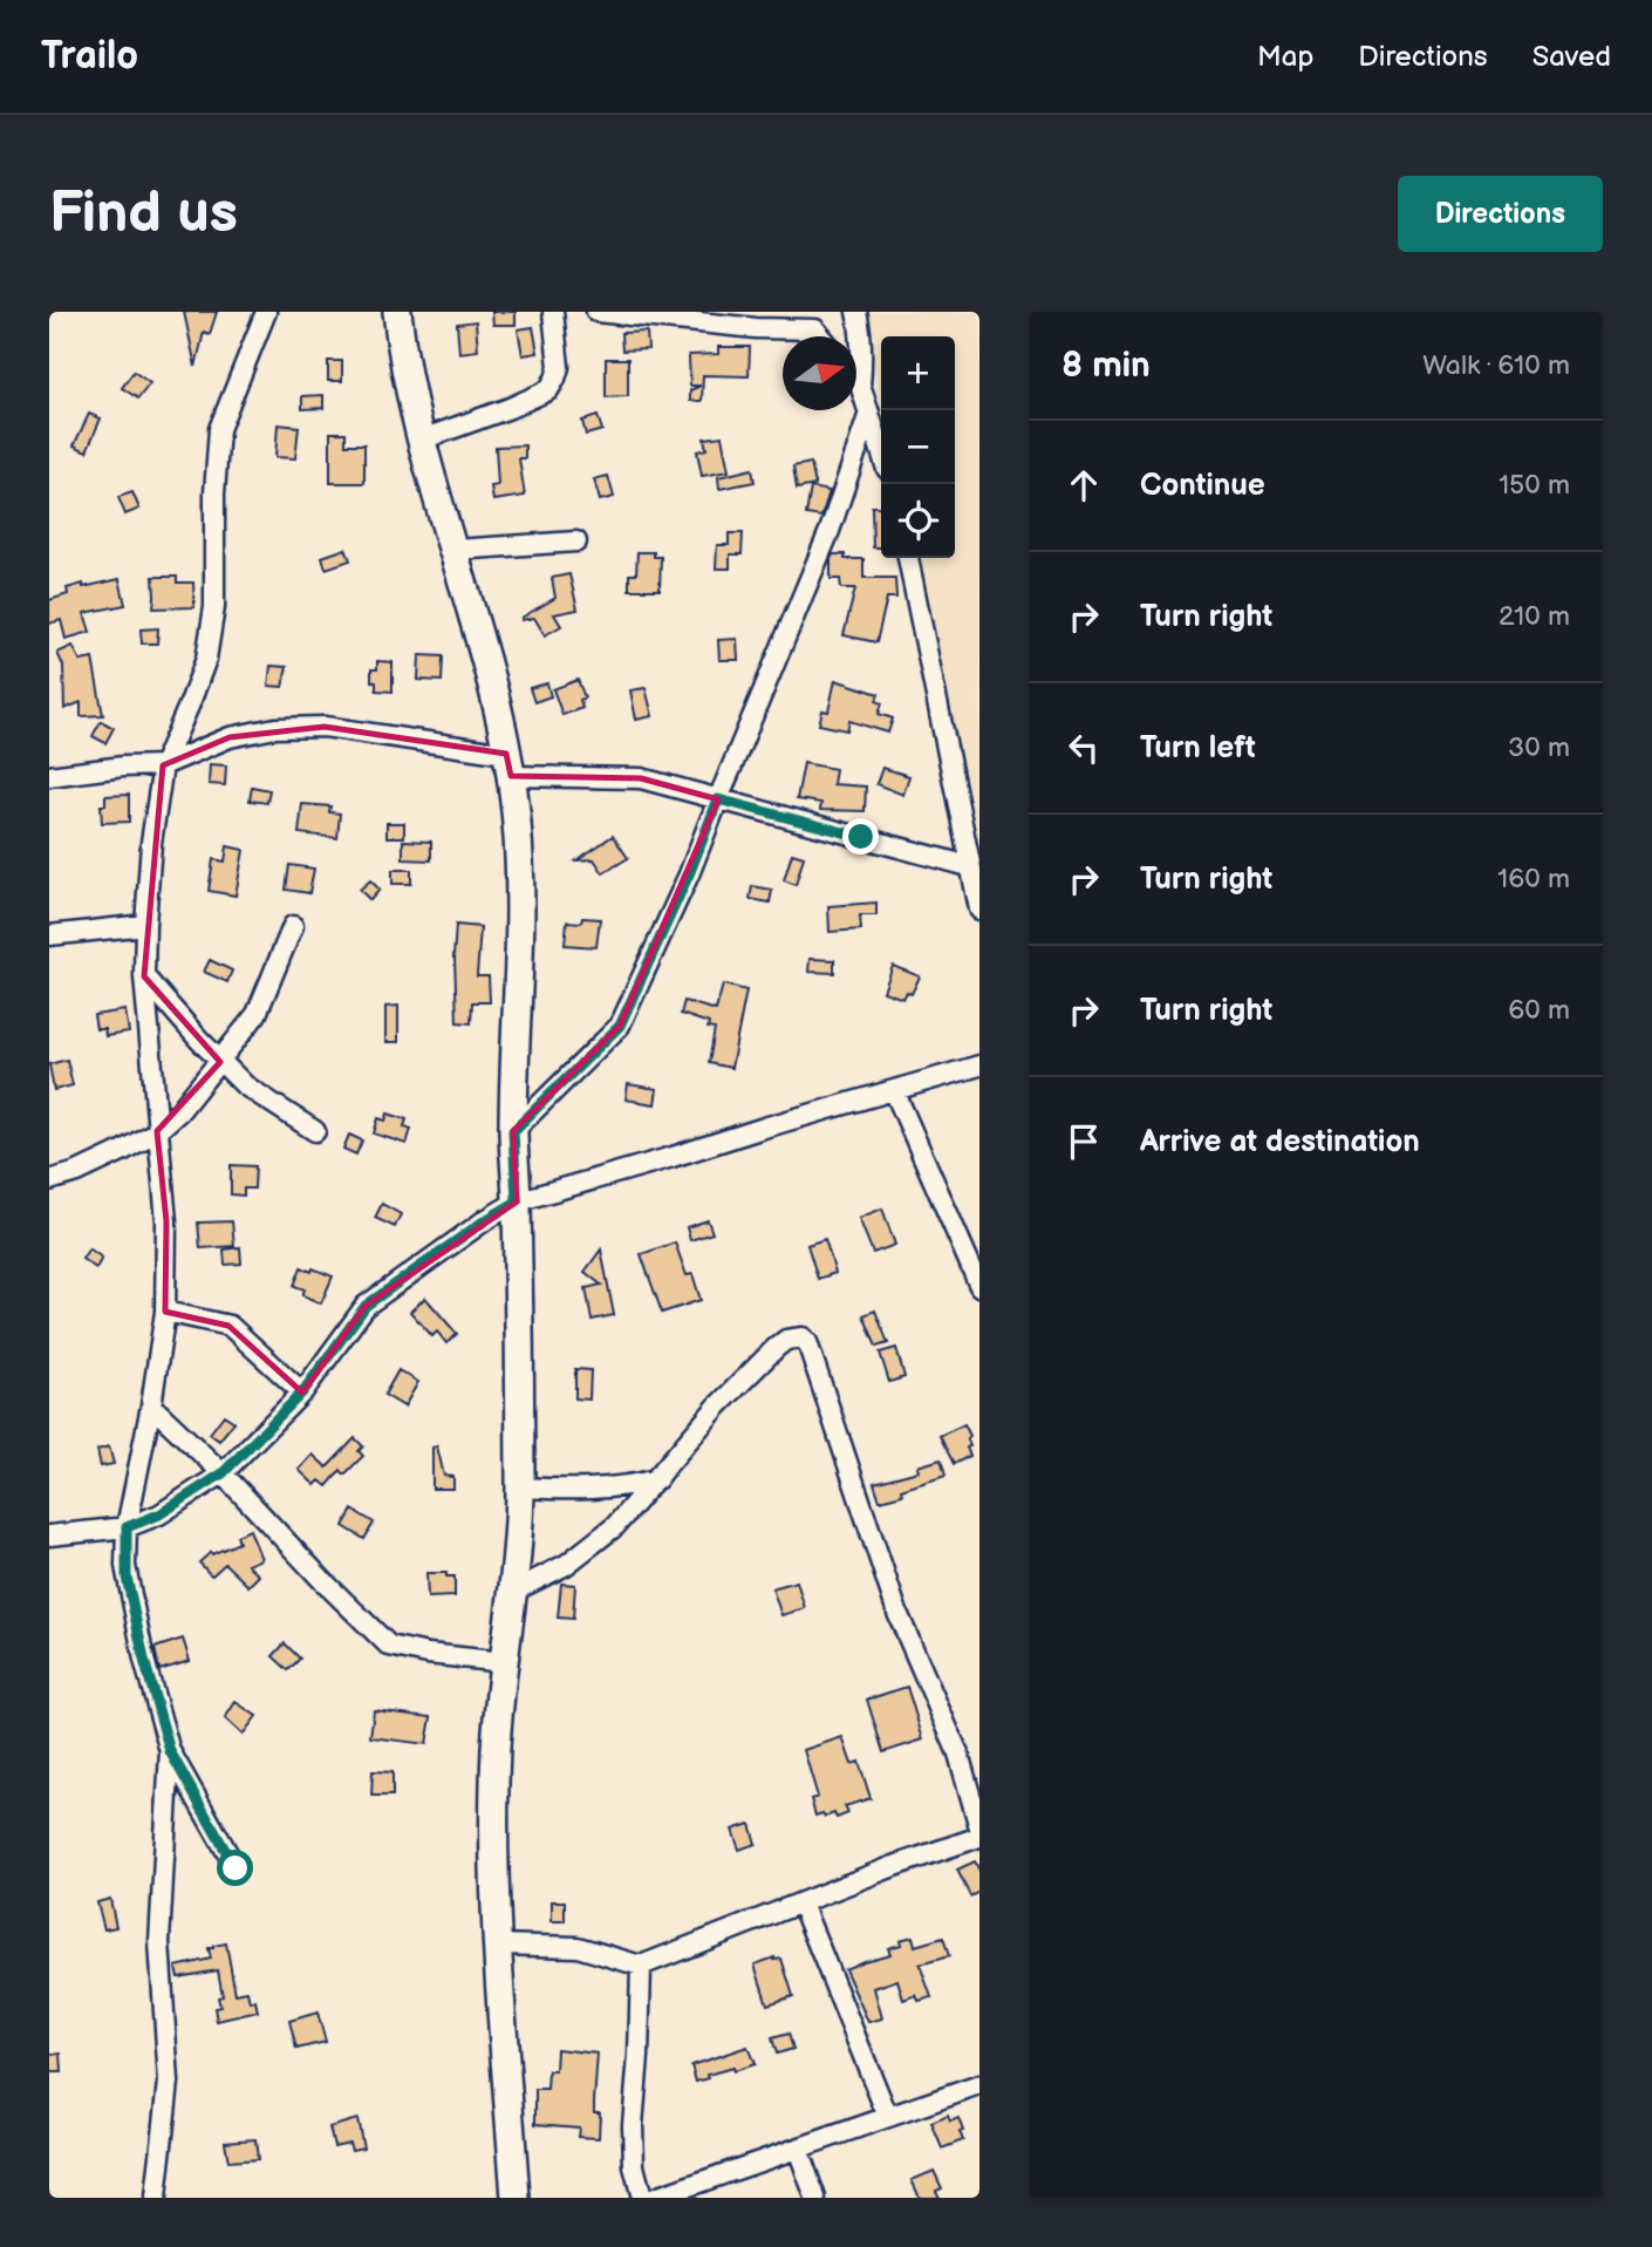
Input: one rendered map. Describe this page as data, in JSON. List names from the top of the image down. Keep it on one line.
{"north":"right","page":{"header":"Trailo","nav":["Map","Directions","Saved"],"buttons":"Directions","title":"Find us","heading":["8 min","Walk · 610 m"],"map_buttons":["+","−"],"list":[["Continue","150 m"],["Turn right","210 m"],["Turn left","30 m"],["Turn right","160 m"],["Turn right","60 m"],"Arrive at destination"]}}
